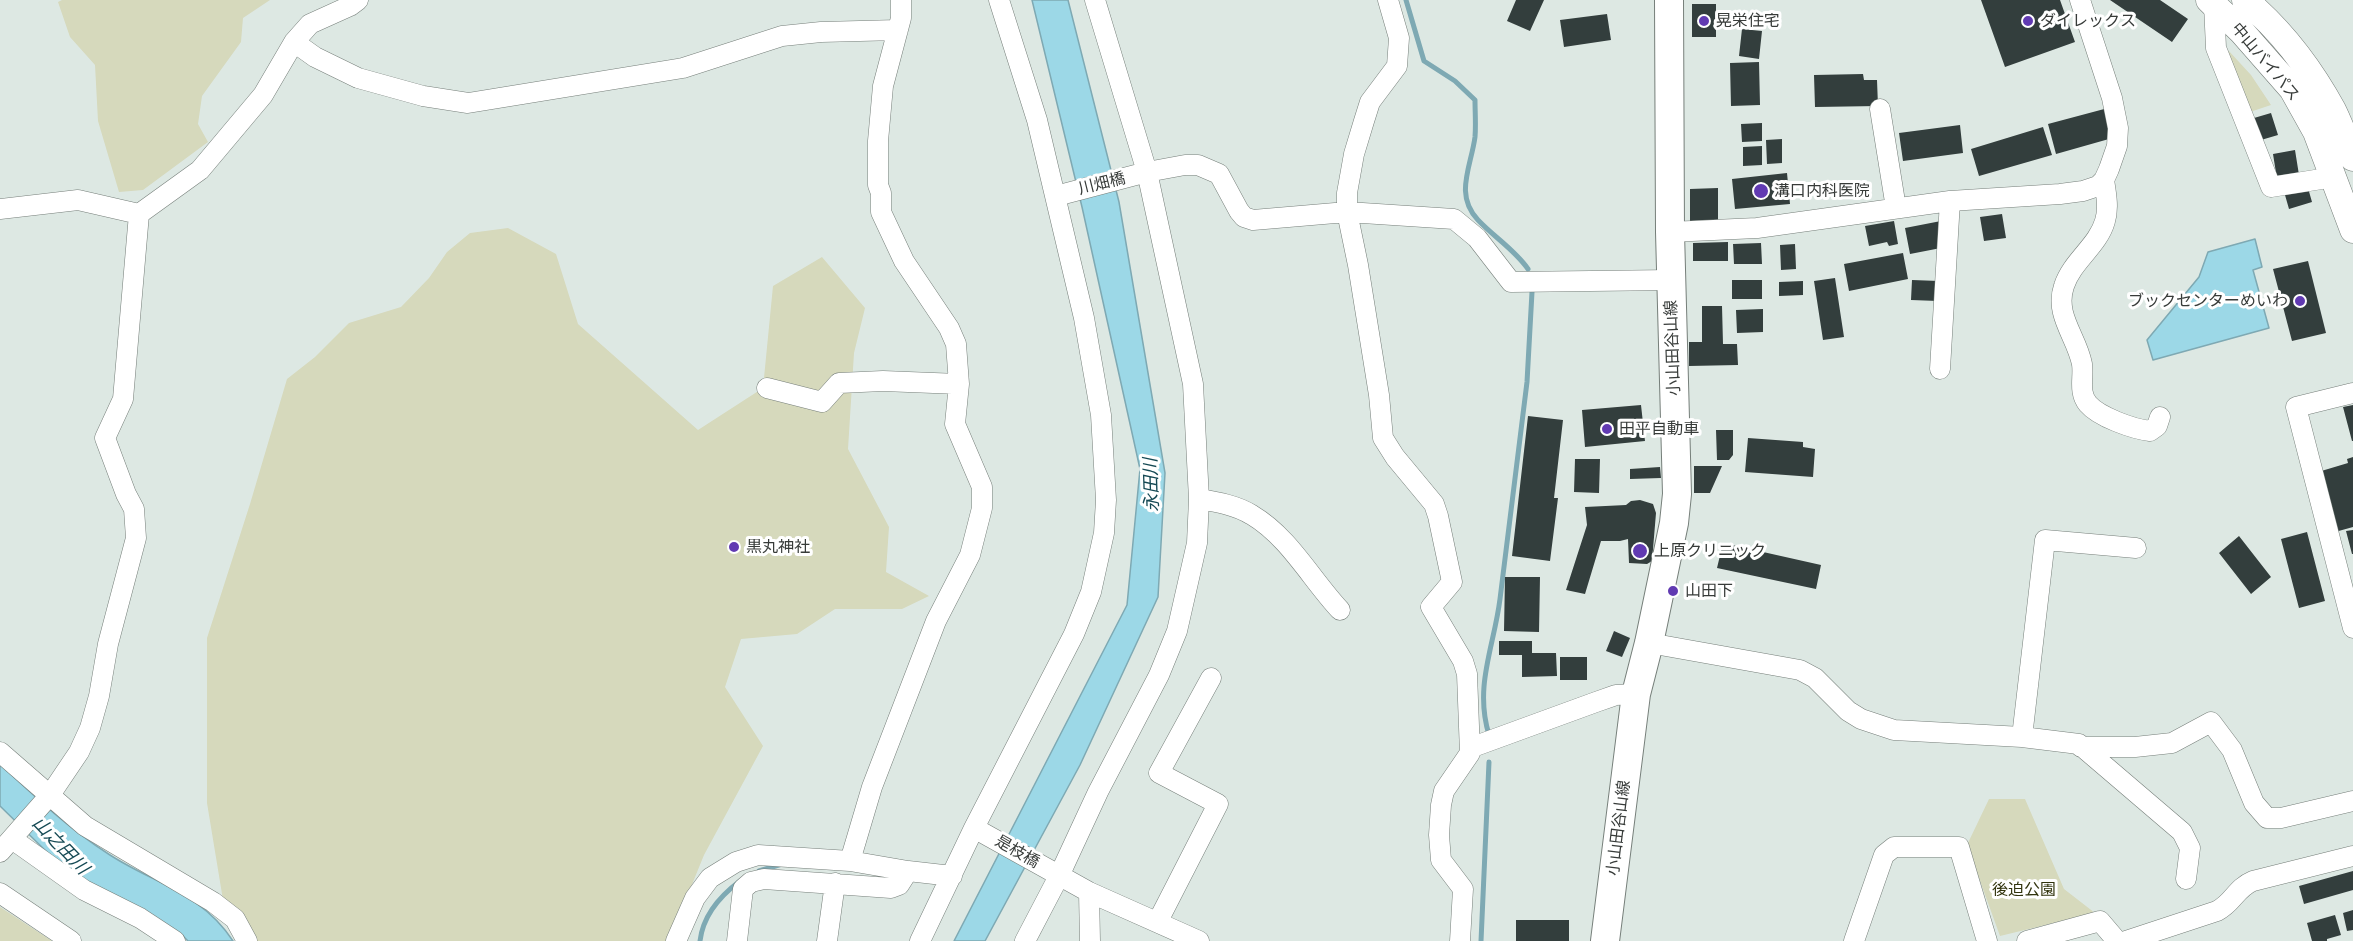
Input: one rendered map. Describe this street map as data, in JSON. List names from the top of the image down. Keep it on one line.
{"streets":{"main road":["小山田谷山線"],"street":["中山バイパス","川畑橋","是枝橋"]},"crossings":[["川畑橋","小山田谷山線"]],"water":["永田川","山之田川"],"parks":["後迫公園"],"places":["晃栄住宅","ダイレックス","溝口内科医院","ブックセンターめいわ","田平自動車","黒丸神社","上原クリニック","山田下"]}
